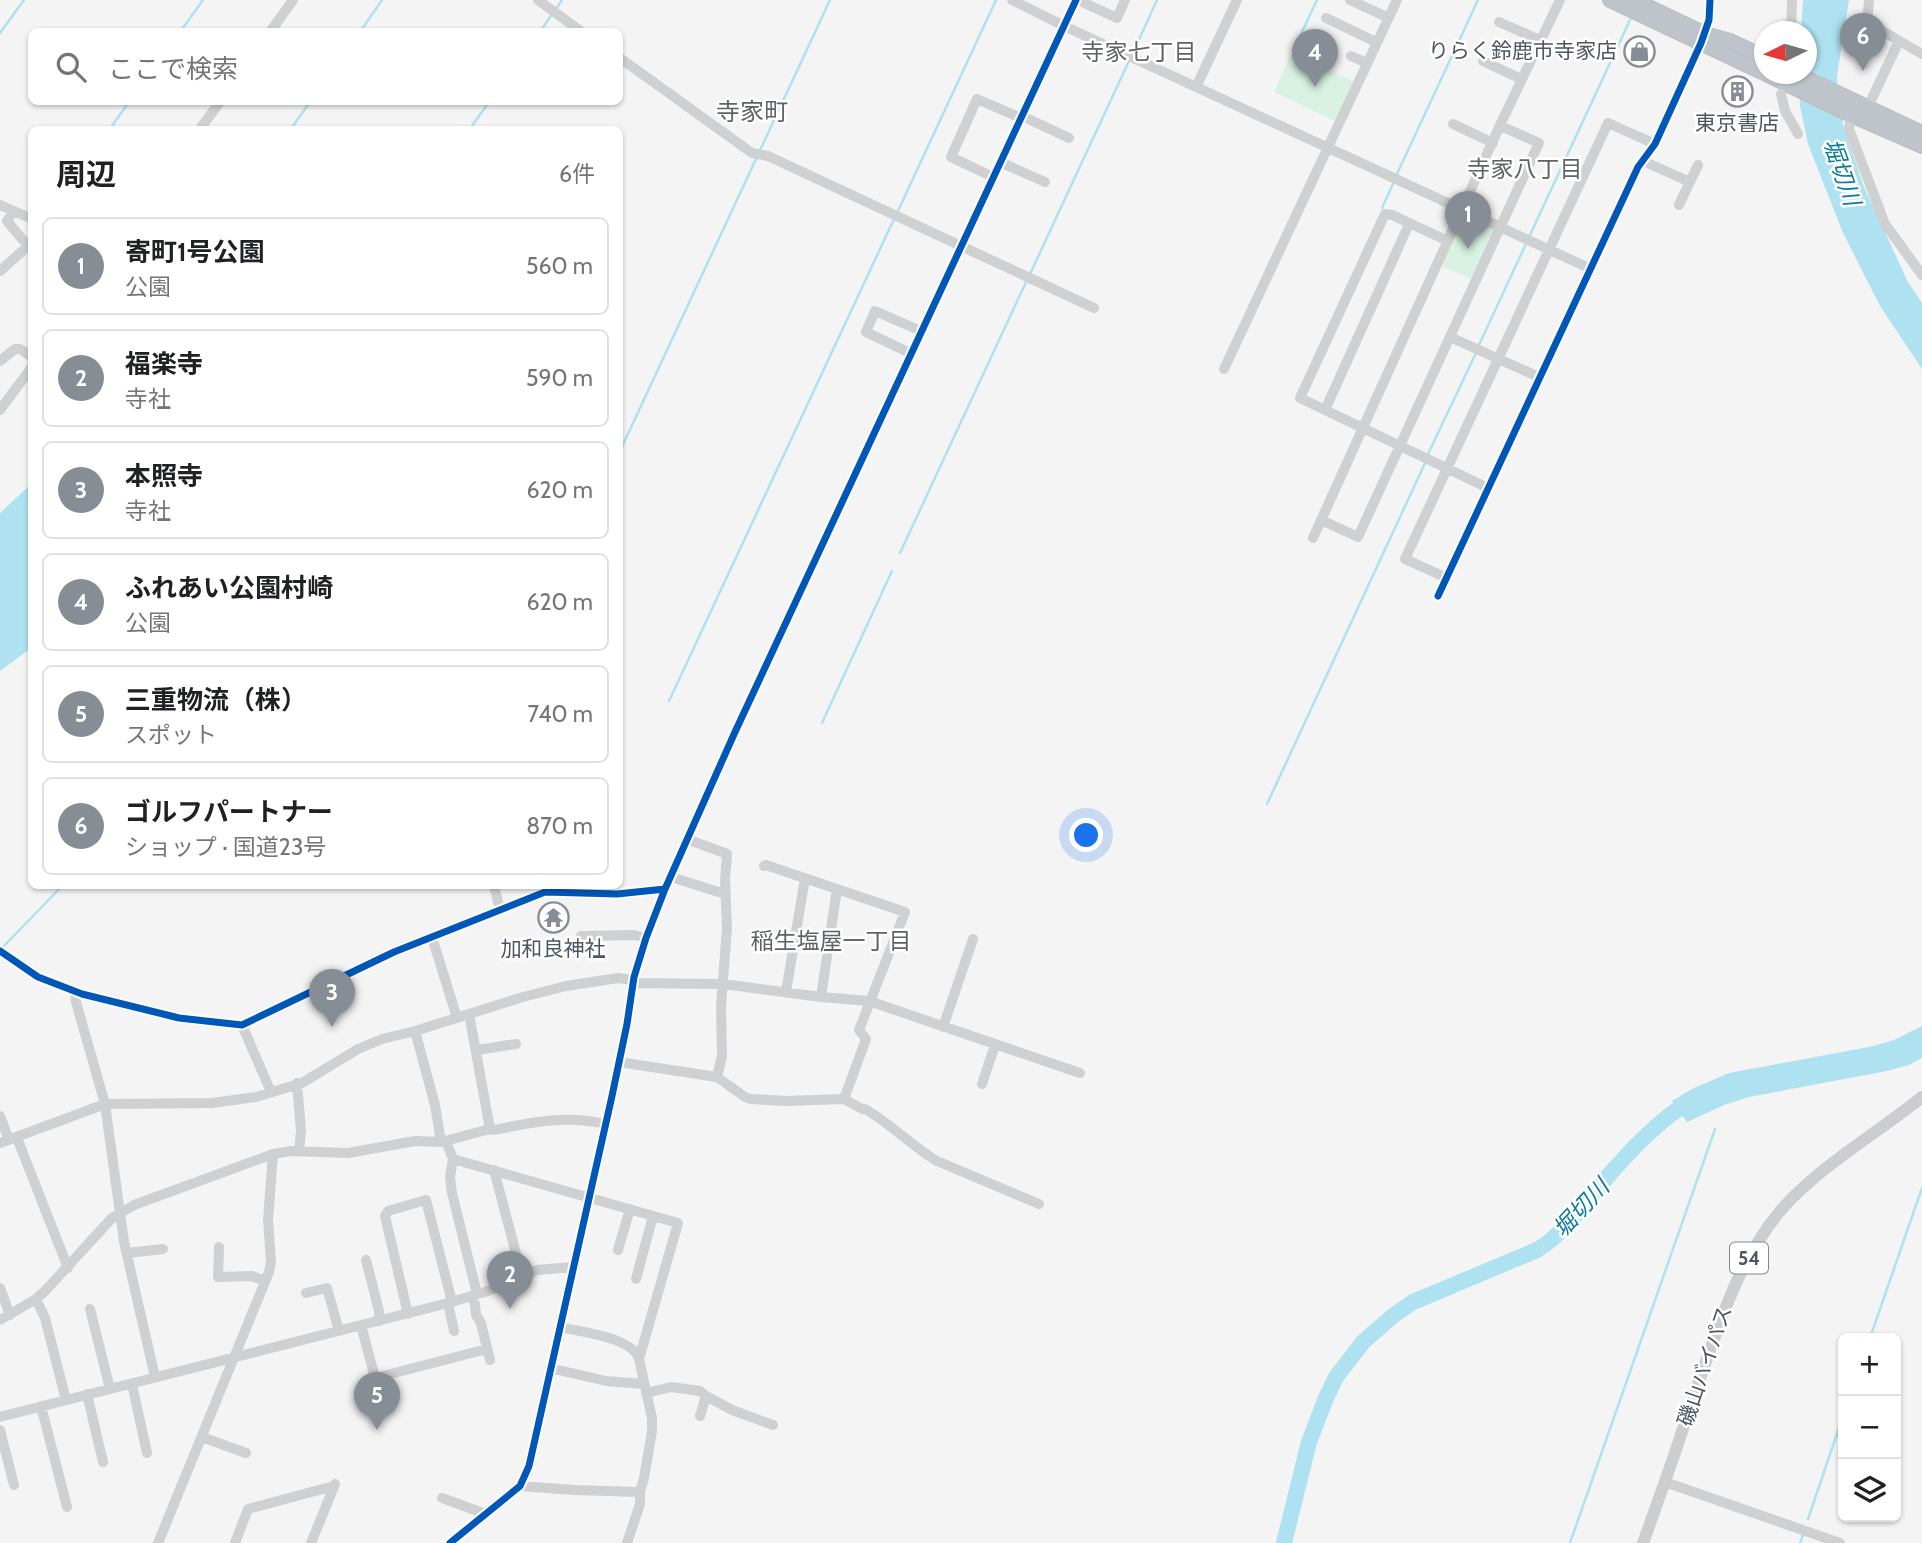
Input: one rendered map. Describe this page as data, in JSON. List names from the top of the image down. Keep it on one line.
{"streets":{"main road":["54","磯山バイパス"]},"districts":["寺家七丁目","寺家町","寺家八丁目","稲生塩屋一丁目"],"water":["堀切川"],"places":{"shop":["りらく鈴鹿市寺家店"],"building":["東京書店"],"temple":["加和良神社"]},"north":"left","page":{"pins":["6","4","1","3","2","5"],"search":"ここで検索","heading":["周辺","6件"],"list":[{"mark":"1","name":"寄町1号公園","note":"公園","value":"560 m"},{"mark":"2","name":"福楽寺","note":"寺社","value":"590 m"},{"mark":"3","name":"本照寺","note":"寺社","value":"620 m"},{"mark":"4","name":"ふれあい公園村崎","note":"公園","value":"620 m"},{"mark":"5","name":"三重物流（株）","note":"スポット","value":"740 m"},{"mark":"6","name":"ゴルフパートナー","note":"ショップ · 国道23号","value":"870 m"}],"map_buttons":["+","−"]}}
